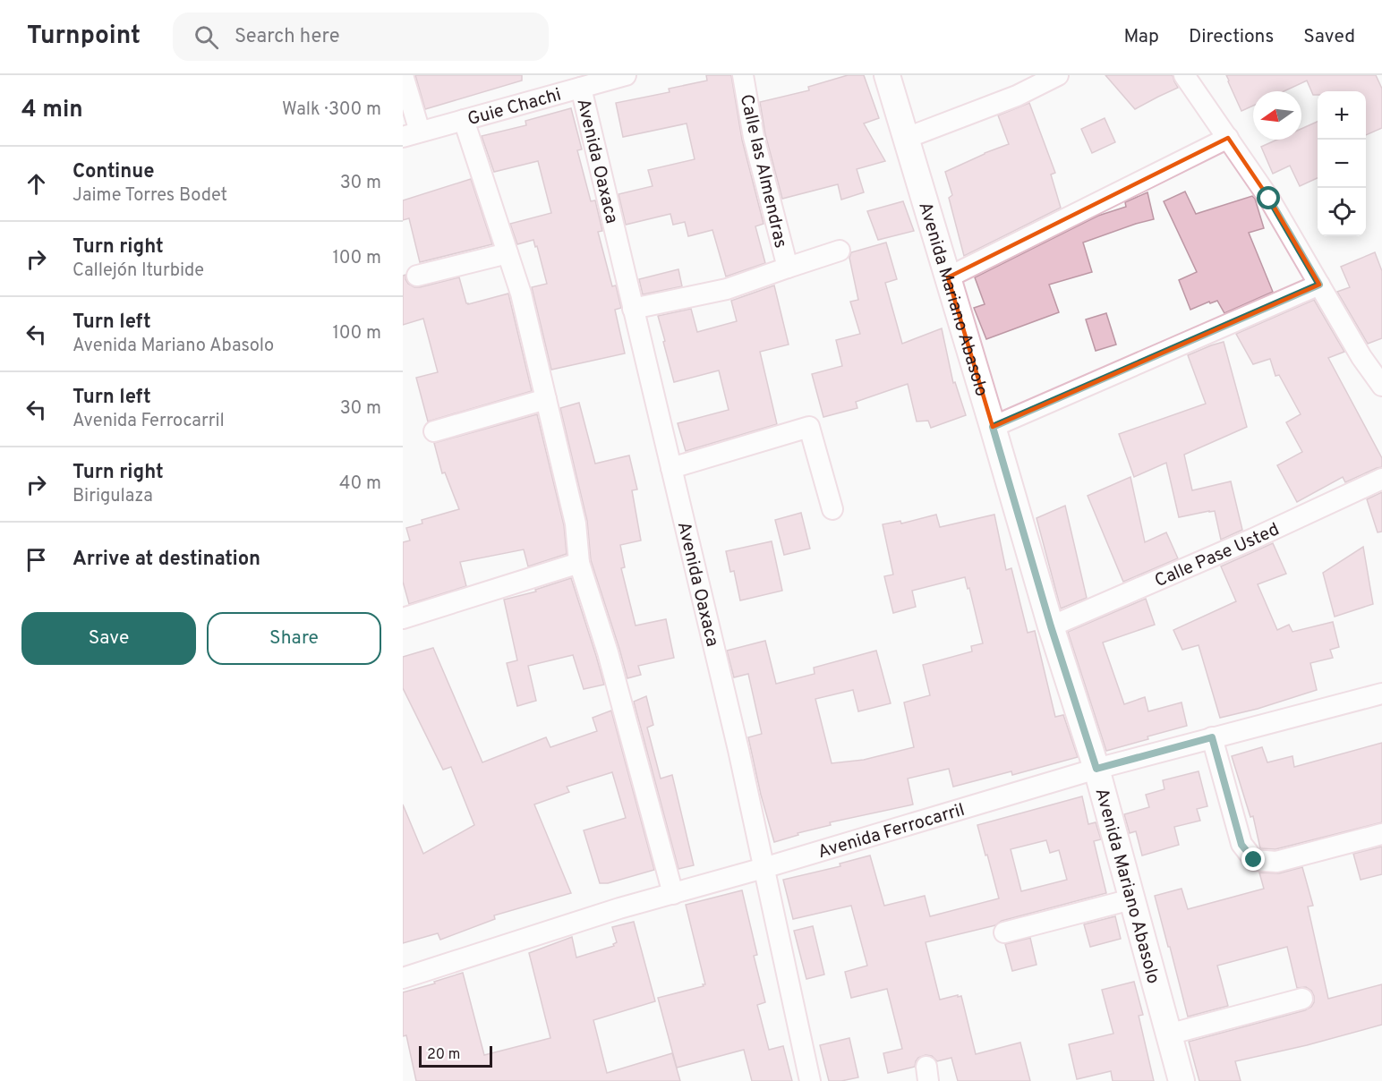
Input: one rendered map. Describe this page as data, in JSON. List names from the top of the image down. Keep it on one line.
{"streets":{"street":["Guie Chachi","Avenida Oaxaca","Calle las Almendras","Avenida Mariano Abasolo","Calle Pase Usted","Avenida Ferrocarril"]},"crossings":[["Guie Chachi","Avenida Oaxaca"],["Avenida Oaxaca","Calle las Almendras"],["Avenida Oaxaca","Avenida Ferrocarril"],["Avenida Mariano Abasolo","Calle Pase Usted"],["Avenida Mariano Abasolo","Avenida Ferrocarril"]],"scale_bar":"20 m","north":"left","page":{"header":"Turnpoint","search":"Search here","nav":["Map","Directions","Saved"],"heading":["4 min","Walk · 300 m"],"map_buttons":["+","−"],"list":[["Continue","Jaime Torres Bodet","30 m"],["Turn right","Callejón Iturbide","100 m"],["Turn left","Avenida Mariano Abasolo","100 m"],["Turn left","Avenida Ferrocarril","30 m"],["Turn right","Birigulaza","40 m"],"Arrive at destination"],"buttons":["Save","Share"],"scale":"20 m"}}
